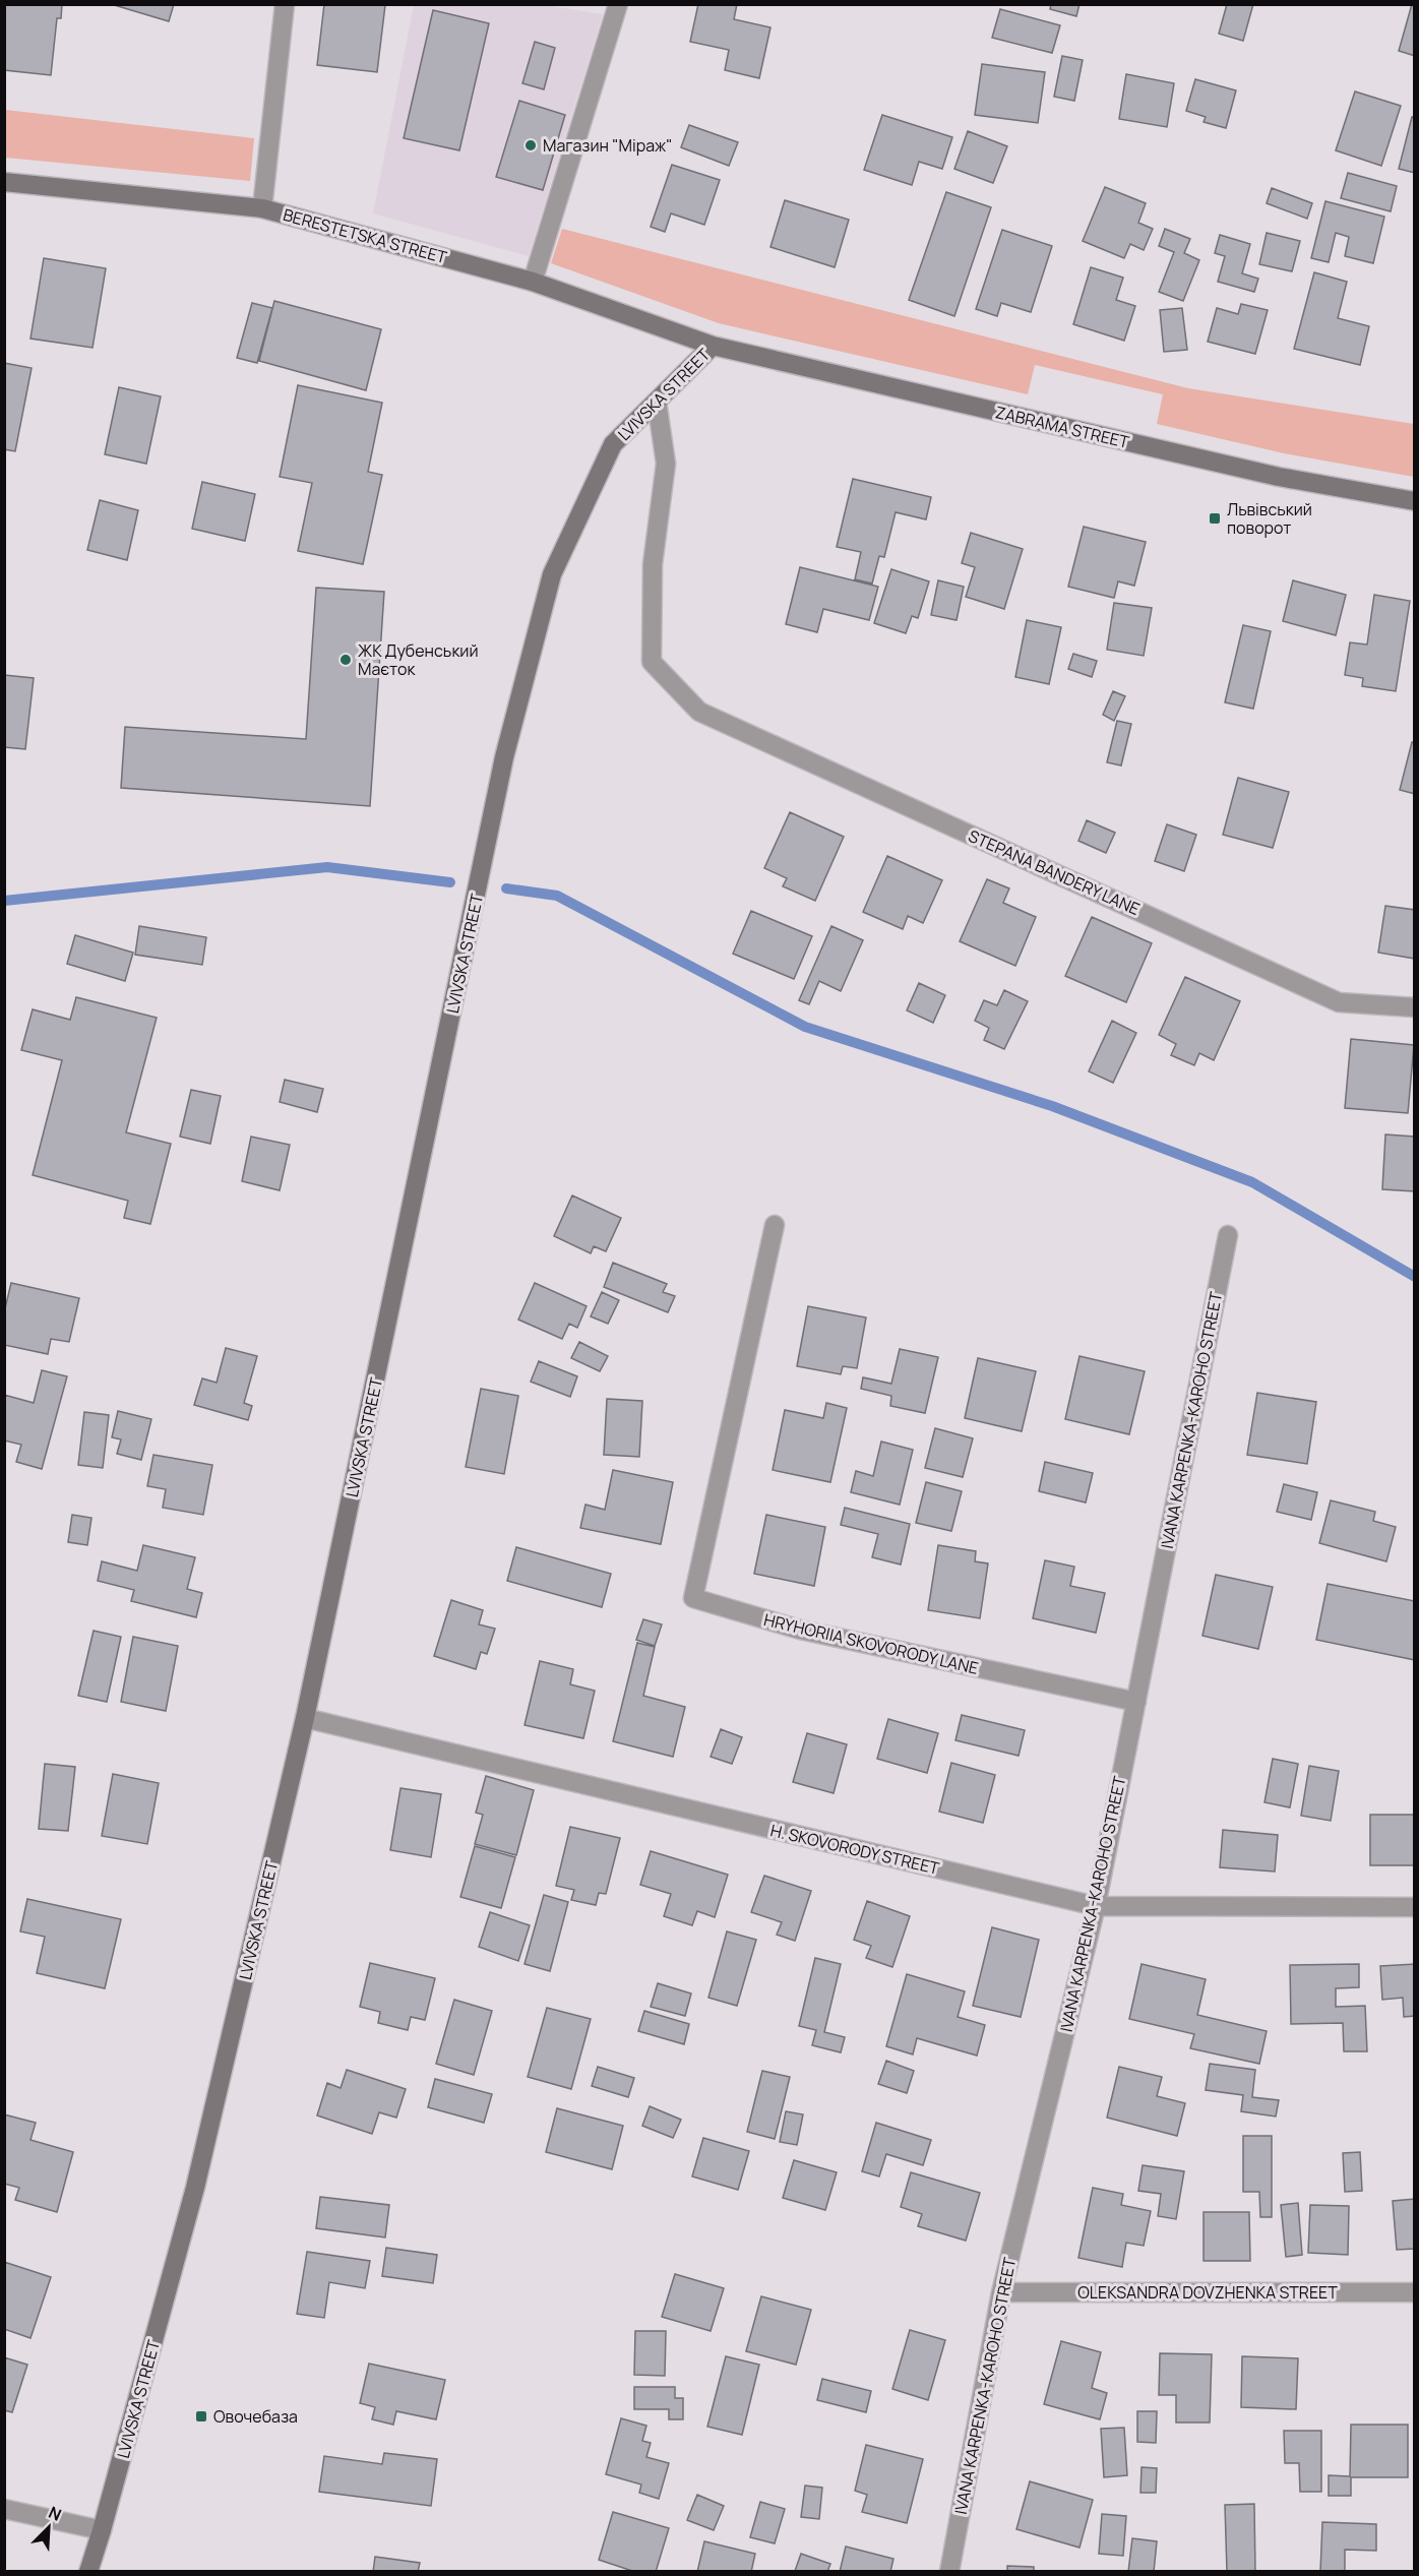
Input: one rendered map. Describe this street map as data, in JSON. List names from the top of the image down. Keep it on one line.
{"streets":{"main road":["BERESTETSKA STREET","LVIVSKA STREET","ZABRAMA STREET"],"street":["STEPANA BANDERY LANE","IVANA KARPENKA-KAROHO STREET","HRYHORIIA SKOVORODY LANE","H. SKOVORODY STREET","OLEKSANDRA DOVZHENKA STREET"]},"crossings":[["BERESTETSKA STREET","LVIVSKA STREET"],["BERESTETSKA STREET","ZABRAMA STREET"],["LVIVSKA STREET","ZABRAMA STREET"],["LVIVSKA STREET","STEPANA BANDERY LANE"],["LVIVSKA STREET","H. SKOVORODY STREET"],["IVANA KARPENKA-KAROHO STREET","HRYHORIIA SKOVORODY LANE"],["IVANA KARPENKA-KAROHO STREET","H. SKOVORODY STREET"],["IVANA KARPENKA-KAROHO STREET","OLEKSANDRA DOVZHENKA STREET"]],"places":{"other":["Магазин \"Міраж\"","ЖК Дубенський Маєток"],"transit":["Львівський поворот","Овочебаза"]},"north":"top right"}
